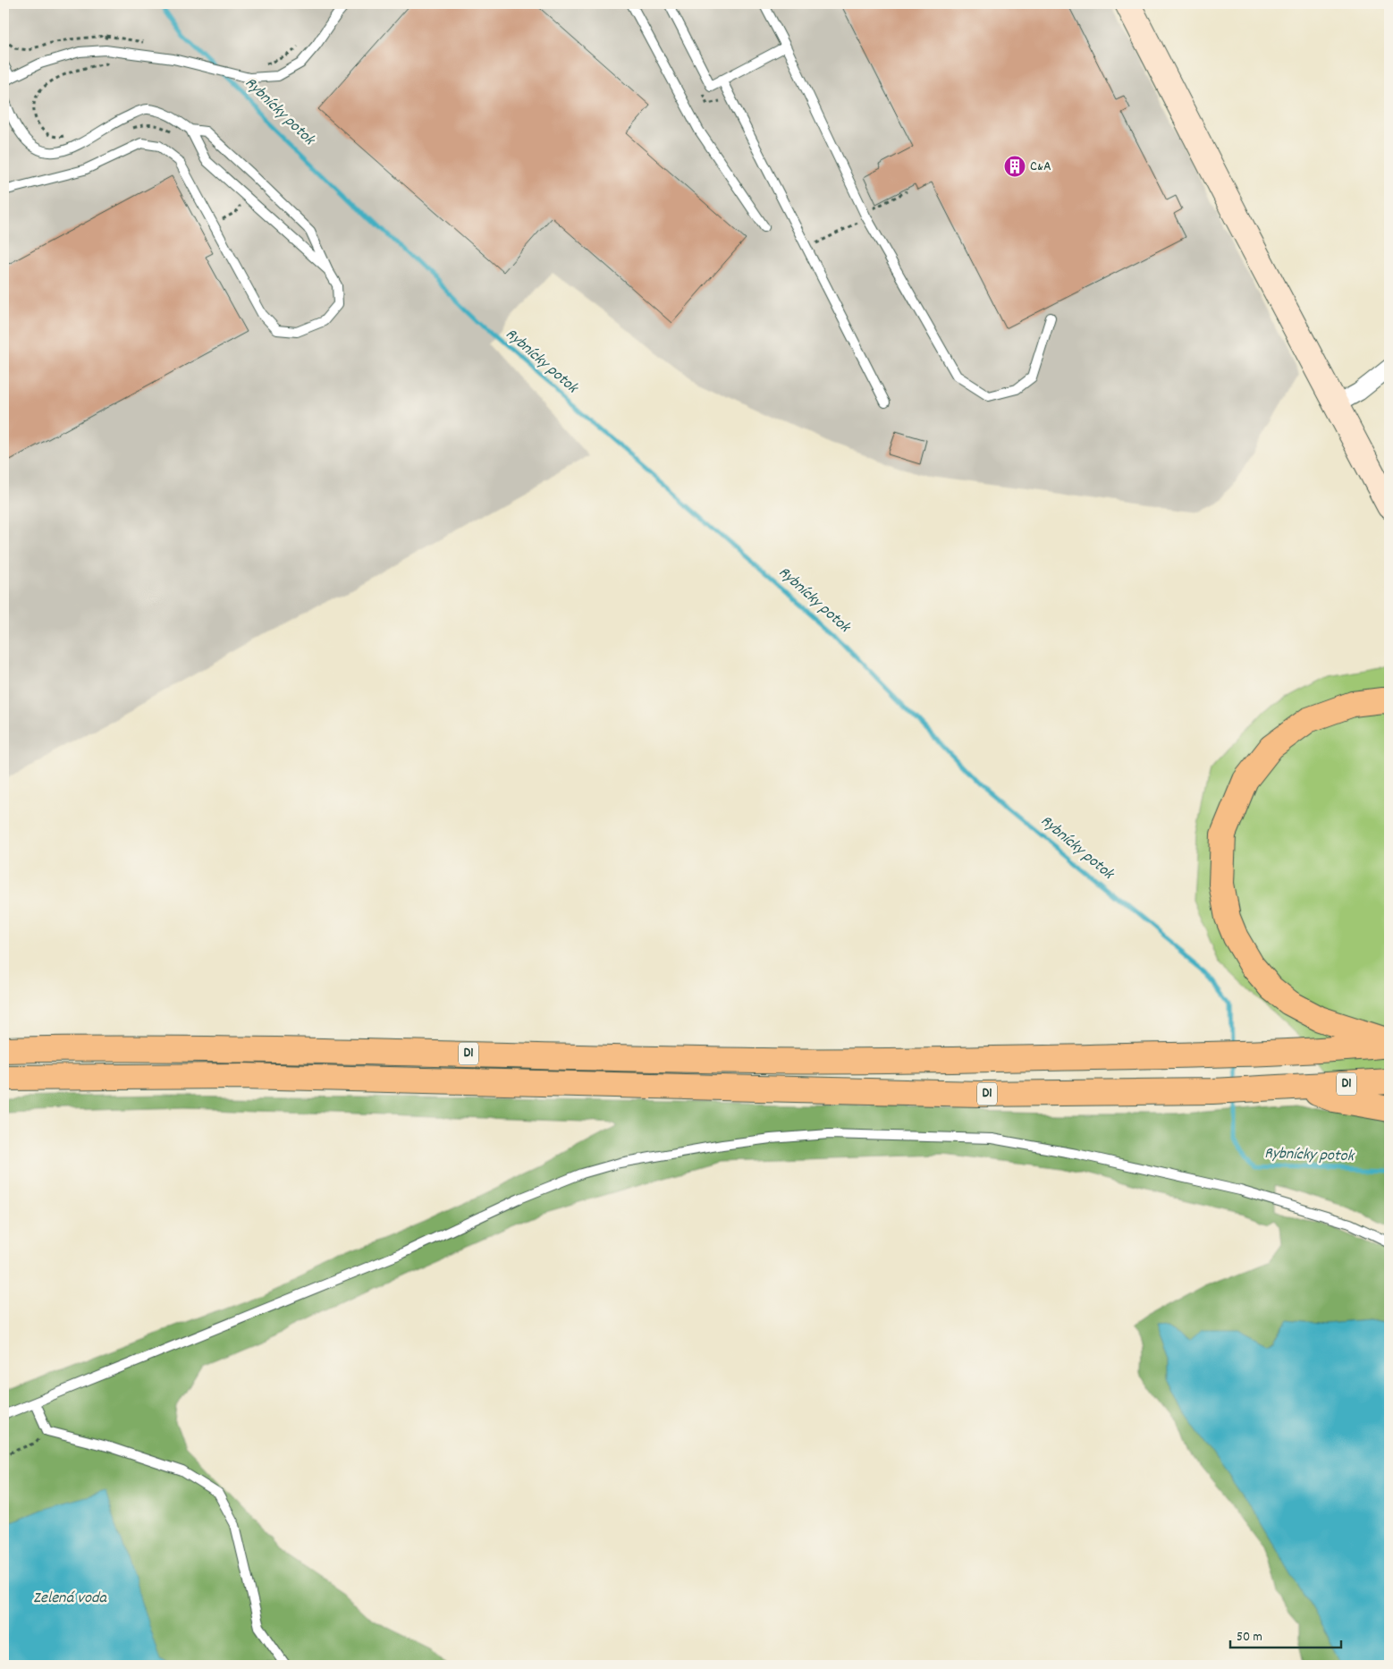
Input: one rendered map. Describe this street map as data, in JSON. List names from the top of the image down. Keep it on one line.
{"streets":{"highway":["D1"]},"water":["Rybnícky potok","Zelená voda"],"places":{"building":["C&A"]},"scale_bar":"50 m"}
